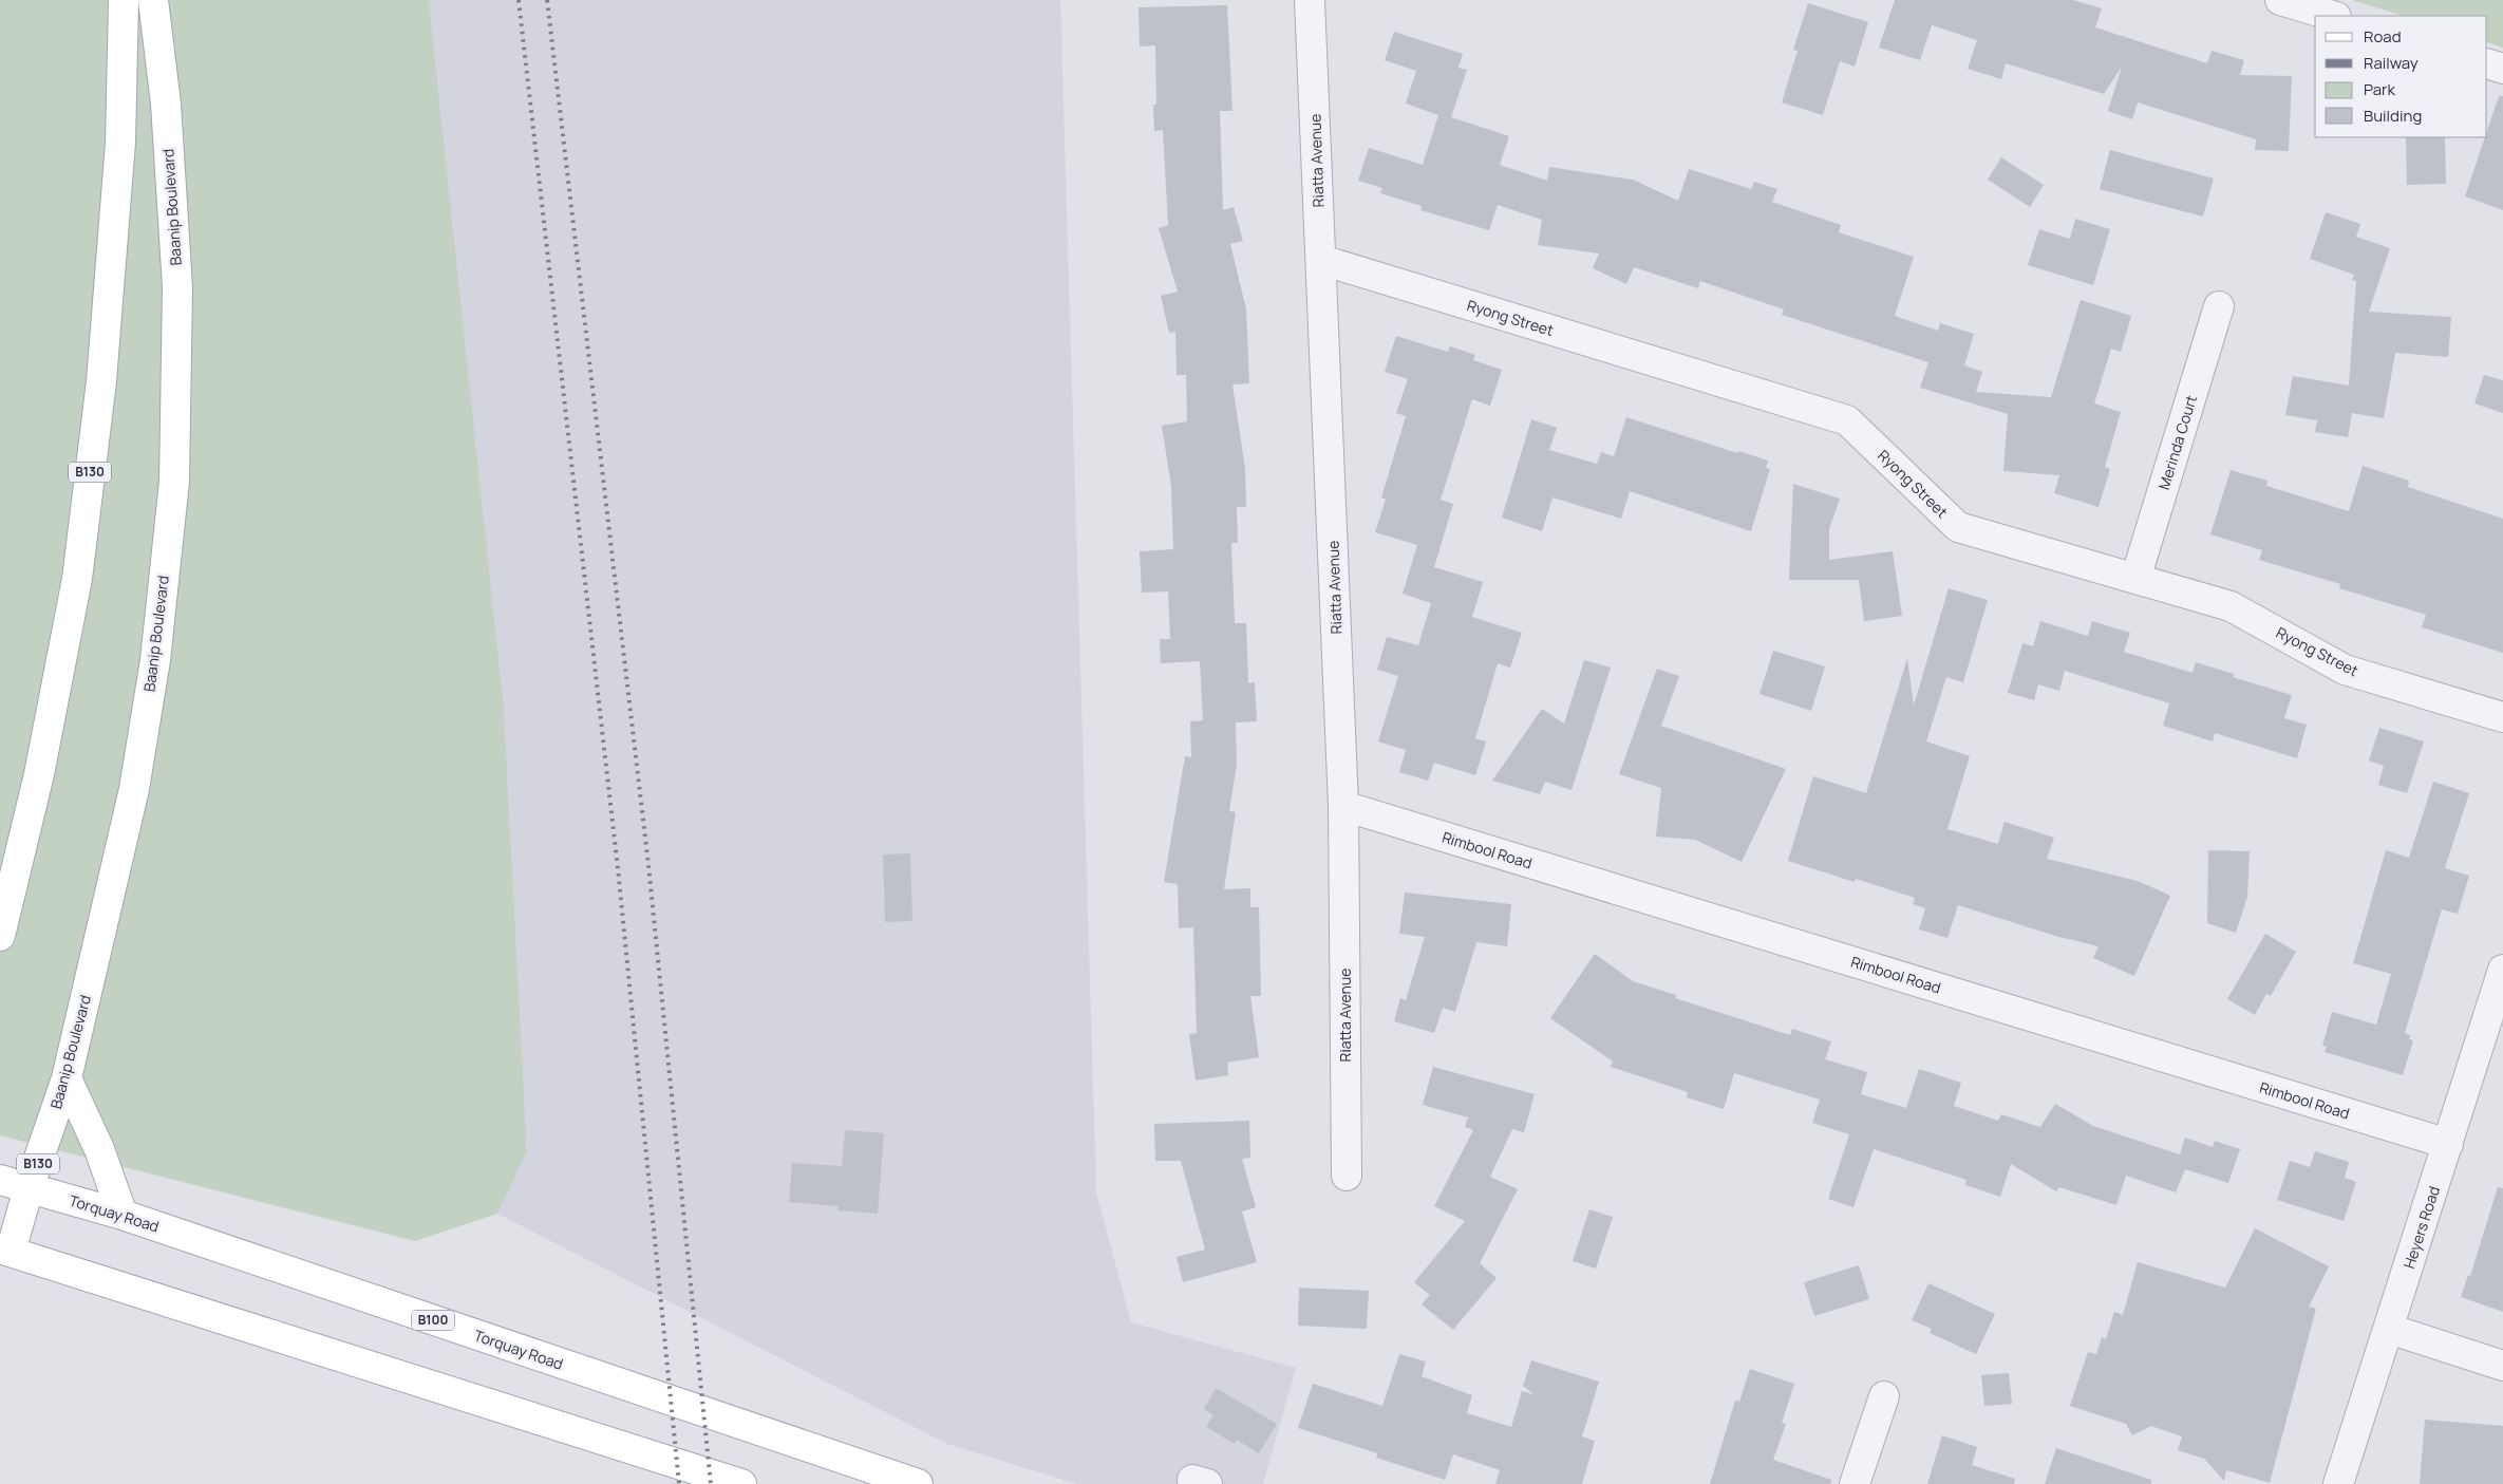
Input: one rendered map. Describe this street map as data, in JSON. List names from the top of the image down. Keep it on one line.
{"streets":{"main road":["Baanip Boulevard","B130","Torquay Road","B100"],"street":["Riatta Avenue","Ryong Street","Merinda Court","Rimbool Road","Heyers Road"]},"crossings":[["Riatta Avenue","Ryong Street"],["Riatta Avenue","Rimbool Road"],["Baanip Boulevard","Torquay Road"],["Baanip Boulevard","B100"],["Ryong Street","Merinda Court"],["Rimbool Road","Heyers Road"],["Torquay Road","B100"]],"legend":["Road","Railway","Park","Building"]}
